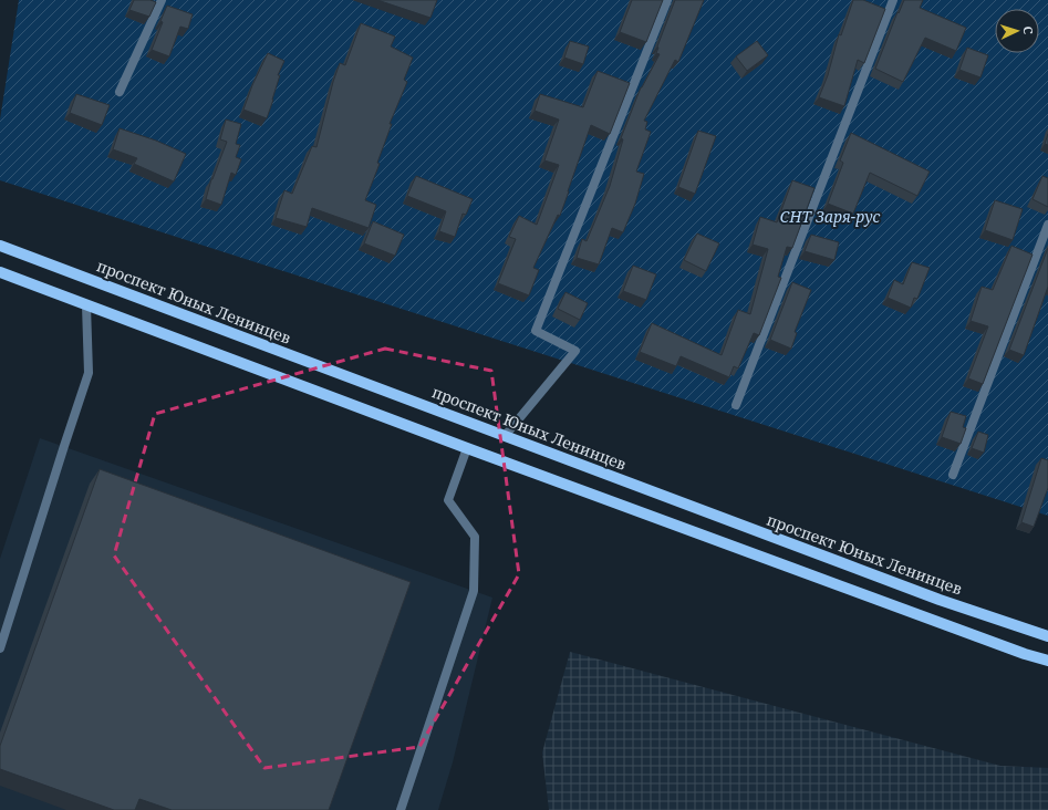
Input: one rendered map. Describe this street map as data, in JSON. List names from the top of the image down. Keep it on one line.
{"streets":{"main road":["проспект Юных Ленинцев"]},"parks":["СНТ Заря-рус"],"north":"right"}
